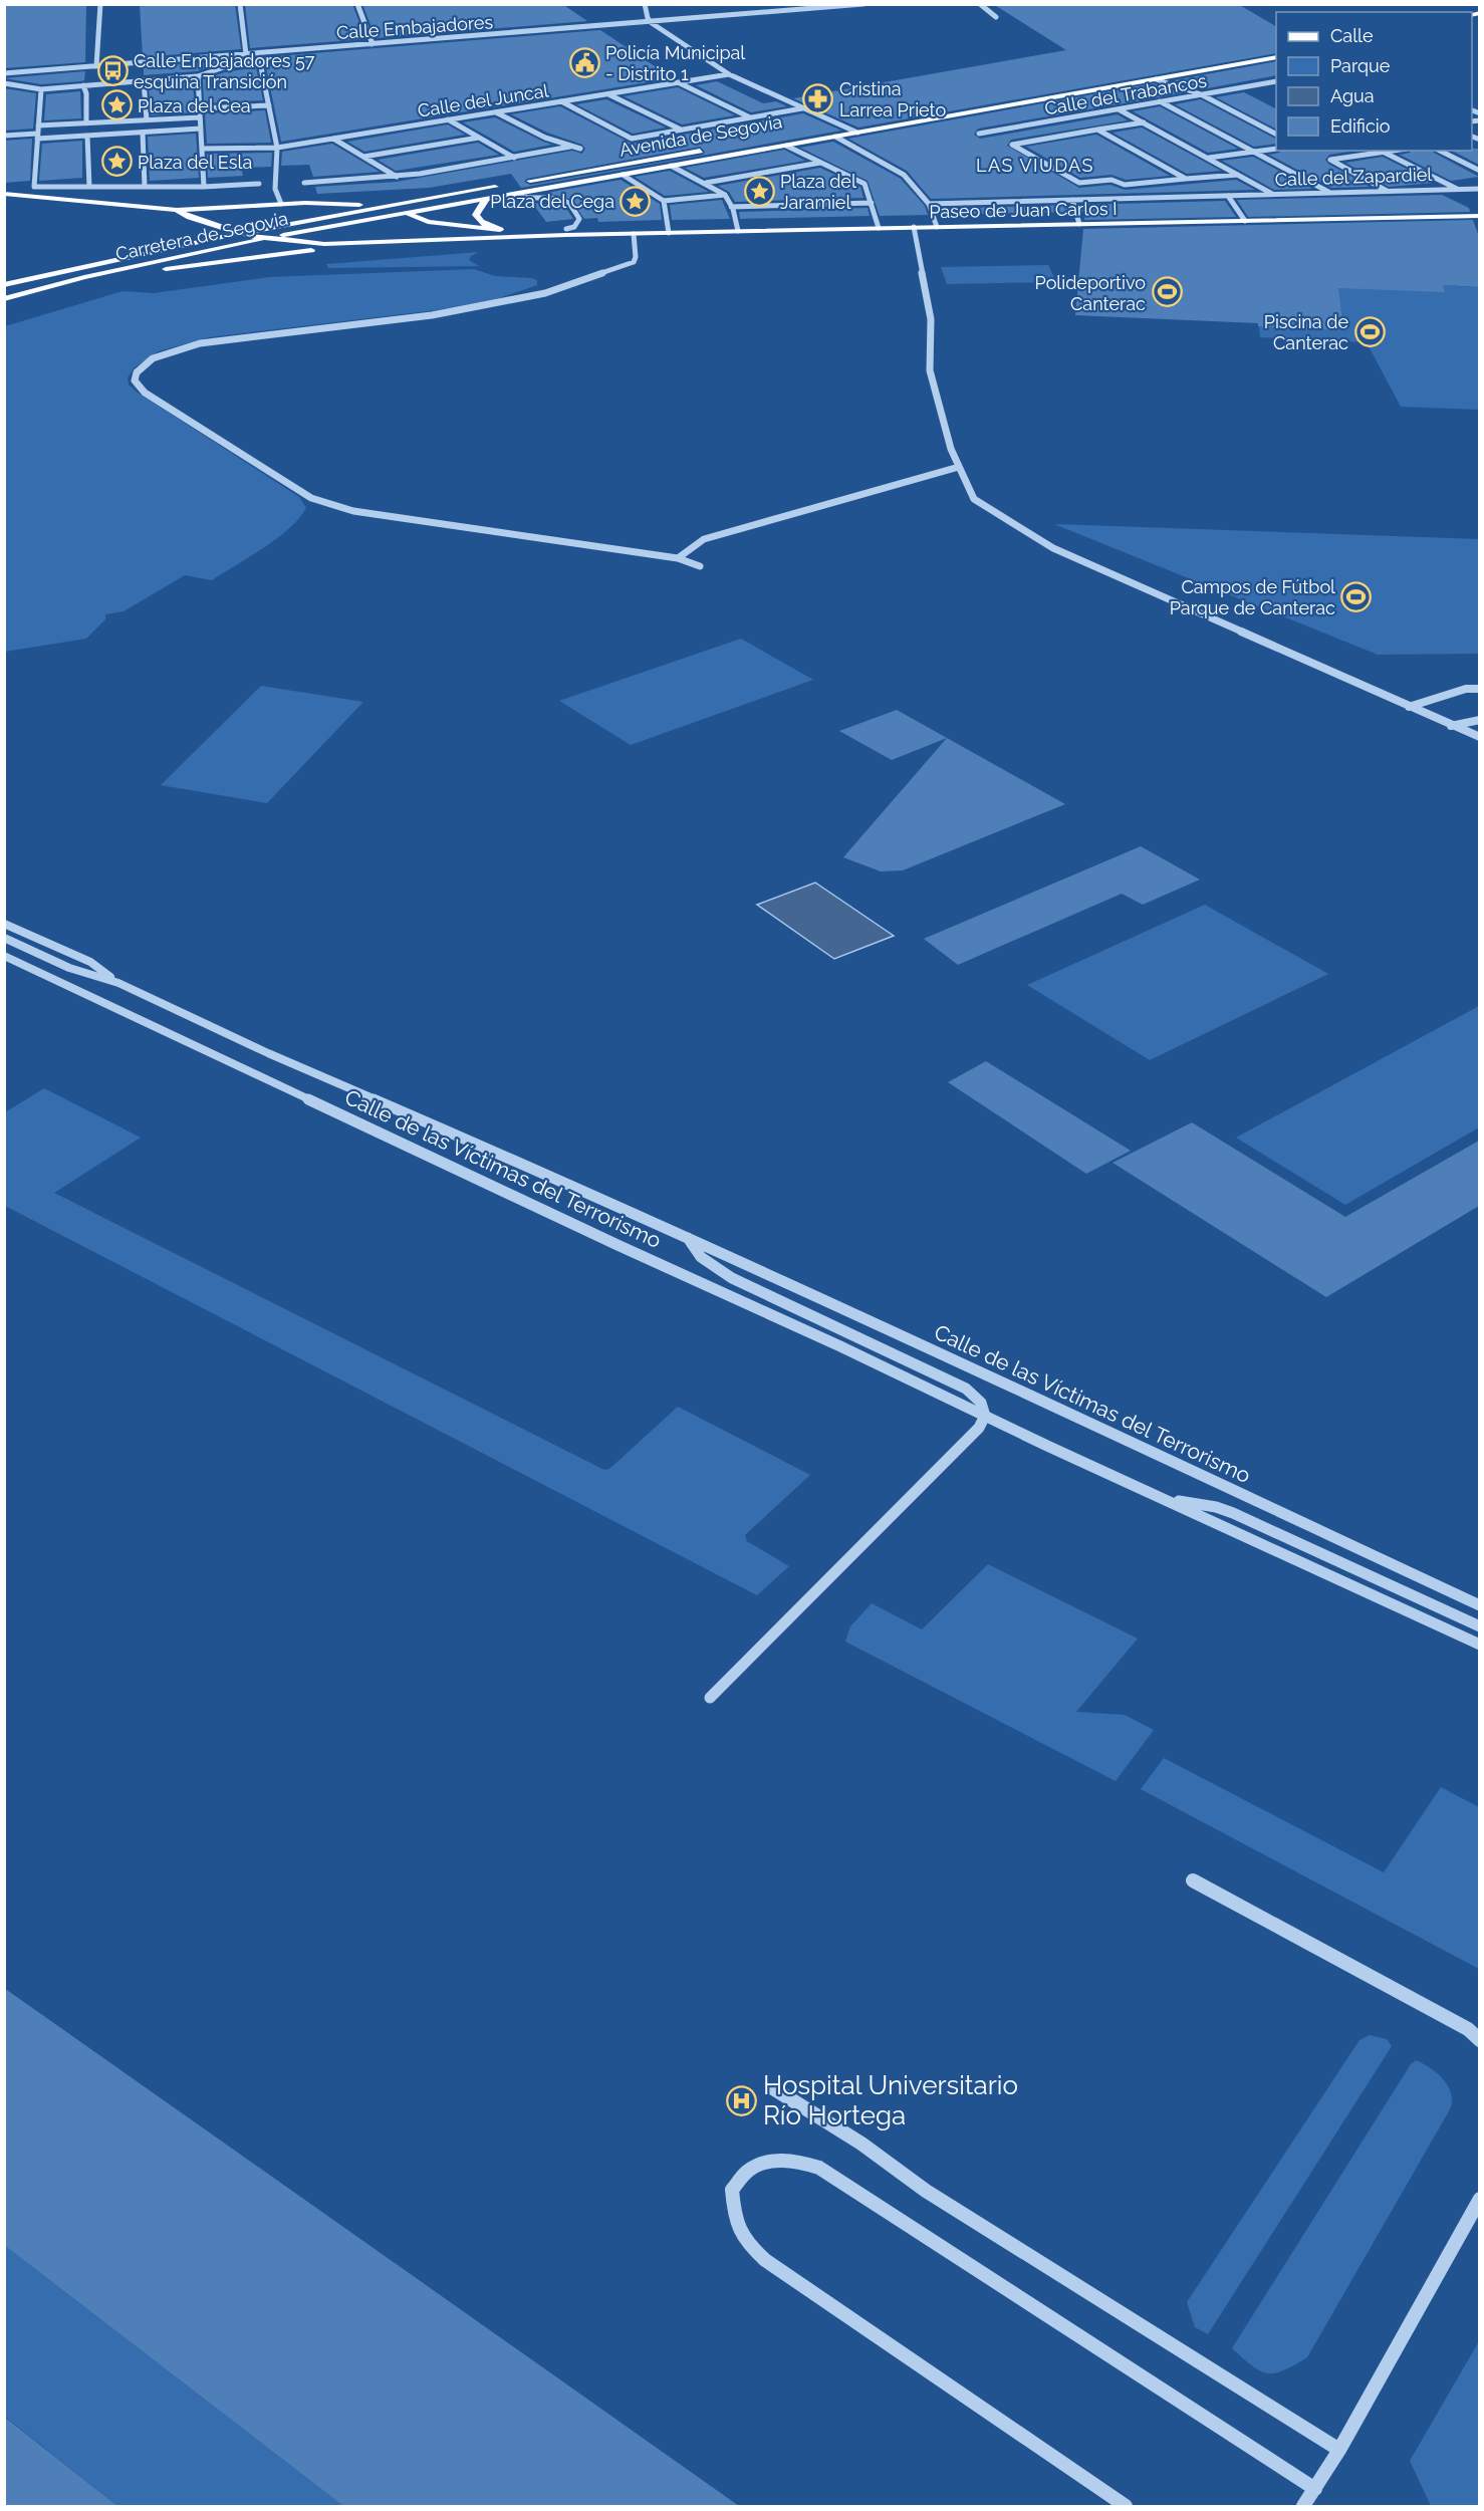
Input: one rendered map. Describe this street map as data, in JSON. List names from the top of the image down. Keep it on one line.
{"streets":{"main road":["Avenida de Segovia","Paseo de Juan Carlos I","Carretera de Segovia"],"street":["Calle Embajadores","Calle del Trabancos","Calle del Juncal","Calle del Zapardiel","Calle de las Víctimas del Terrorismo"]},"crossings":[["Avenida de Segovia","Paseo de Juan Carlos I"],["Avenida de Segovia","Carretera de Segovia"],["Paseo de Juan Carlos I","Carretera de Segovia"]],"districts":["LAS VIUDAS"],"places":{"public building":["Policía Municipal - Distrito 1"],"bus stop":["Calle Embajadores 57 esquina Transición"],"pharmacy":["Cristina Larrea Prieto"],"place":["Plaza del Cea","Plaza del Esla","Plaza del Jaramiel","Plaza del Cega"],"sports":["Polideportivo Canterac","Piscina de Canterac","Campos de Fútbol Parque de Canterac"],"hospital":["Hospital Universitario Río Hortega"]},"legend":["Calle","Parque","Agua","Edificio"]}
